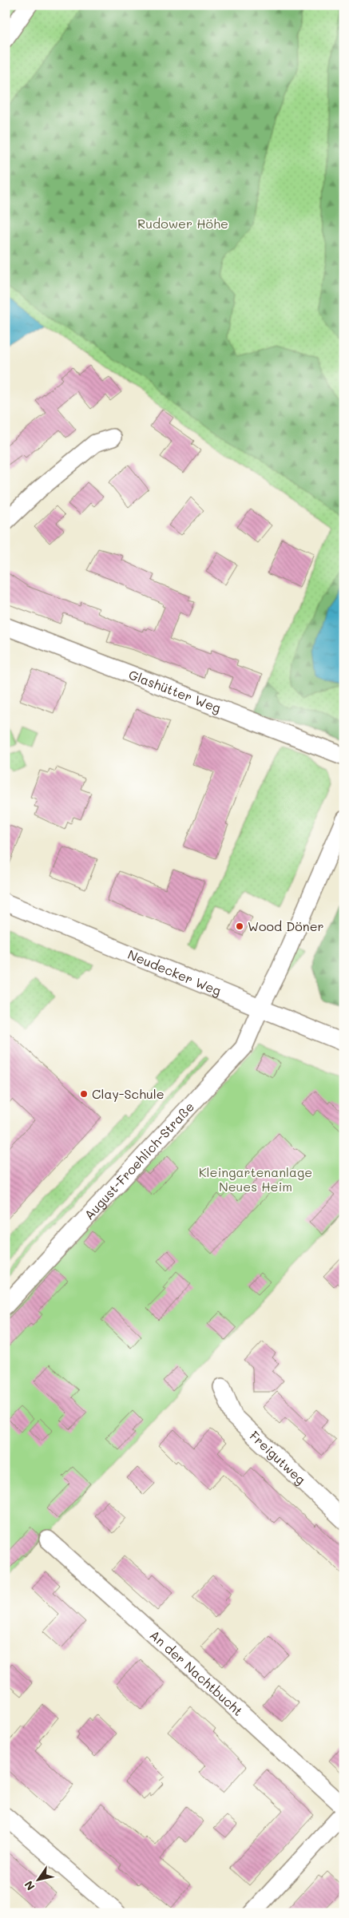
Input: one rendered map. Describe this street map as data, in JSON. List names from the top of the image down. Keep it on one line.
{"streets":{"street":["Glashütter Weg","Neudecker Weg","August-Froehlich-Straße","Freigutweg","An der Nachtbucht"]},"crossings":[["Neudecker Weg","August-Froehlich-Straße"]],"parks":["Rudower Höhe","Kleingartenanlage Neues Heim"],"places":["Wood Döner","Clay-Schule"],"north":"bottom left"}
